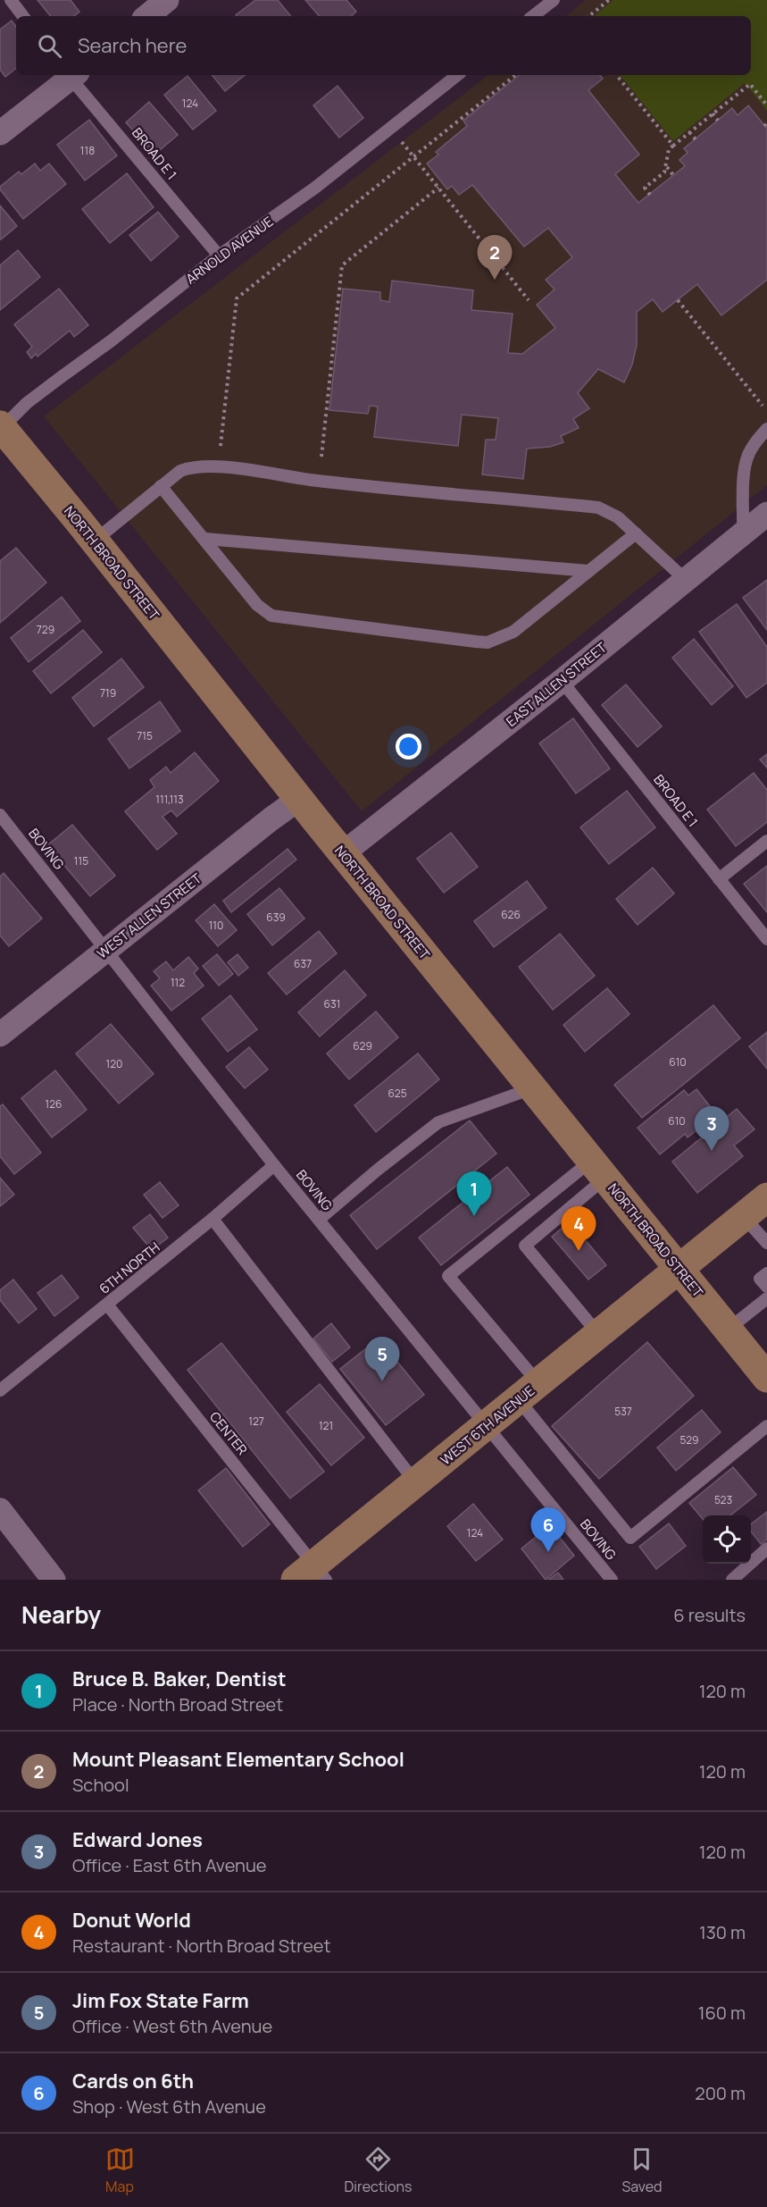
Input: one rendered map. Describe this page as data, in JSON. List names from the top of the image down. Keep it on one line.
{"streets":{"street":["NORTH BROAD STREET","EAST ALLEN STREET","WEST ALLEN STREET","WEST 6TH AVENUE"],"lane":["BROAD E 1","ARNOLD AVENUE","BOVING","6TH NORTH","CENTER"]},"crossings":[["BROAD E 1","ARNOLD AVENUE"],["BROAD E 1","EAST ALLEN STREET"],["ARNOLD AVENUE","NORTH BROAD STREET"],["NORTH BROAD STREET","EAST ALLEN STREET"],["NORTH BROAD STREET","WEST ALLEN STREET"],["NORTH BROAD STREET","WEST 6TH AVENUE"],["BOVING","WEST ALLEN STREET"],["BOVING","6TH NORTH"],["BOVING","WEST 6TH AVENUE"],["6TH NORTH","CENTER"],["WEST 6TH AVENUE","CENTER"]],"house_numbers":["124","118","729","719","715","111,113","115","626","639","110","637","112","631","629","610","120","625","126","610","537","127","121","529","523","124"],"page":{"search":"Search here","pins":["2","3","1","4","5","6"],"heading":["Nearby","6 results"],"list":[{"mark":"1","name":"Bruce B. Baker, Dentist","note":"Place · North Broad Street","value":"120 m"},{"mark":"2","name":"Mount Pleasant Elementary School","note":"School","value":"120 m"},{"mark":"3","name":"Edward Jones","note":"Office · East 6th Avenue","value":"120 m"},{"mark":"4","name":"Donut World","note":"Restaurant · North Broad Street","value":"130 m"},{"mark":"5","name":"Jim Fox State Farm","note":"Office · West 6th Avenue","value":"160 m"},{"mark":"6","name":"Cards on 6th","note":"Shop · West 6th Avenue","value":"200 m"}],"nav":["Map","Directions","Saved"]}}
